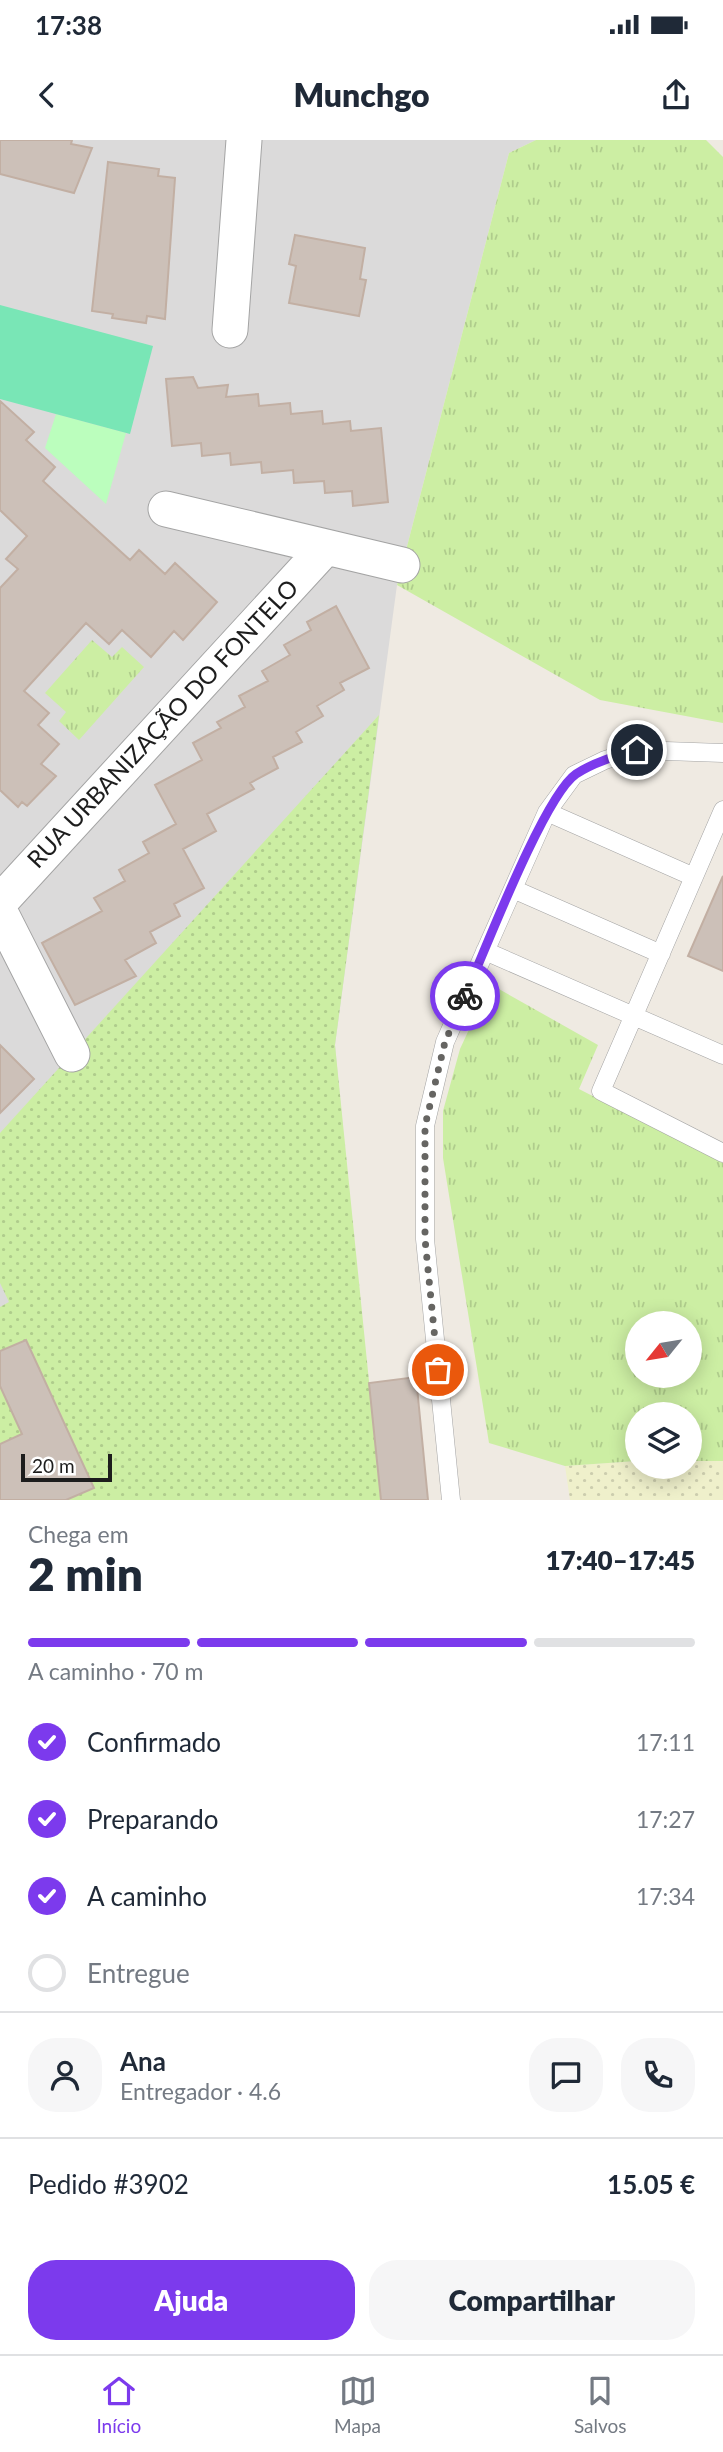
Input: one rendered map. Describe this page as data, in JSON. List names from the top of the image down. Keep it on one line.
{"streets":{"street":["RUA URBANIZAÇÃO DO FONTELO"]},"scale_bar":"20 m","north":"bottom left","page":{"status":"17:38","header":"Munchgo","scale":"20 m","heading":["2 min","Chega em","17:40–17:45"],"panel":["Ana","Entregador · 4.6","Pedido #3902","15.05 €"],"bar":"A caminho · 70 m","list":[["Confirmado","17:11"],["Preparando","17:27"],["A caminho","17:34"],"Entregue"],"buttons":["Ajuda","Compartilhar"],"tabs":["Início","Mapa","Salvos"]}}
